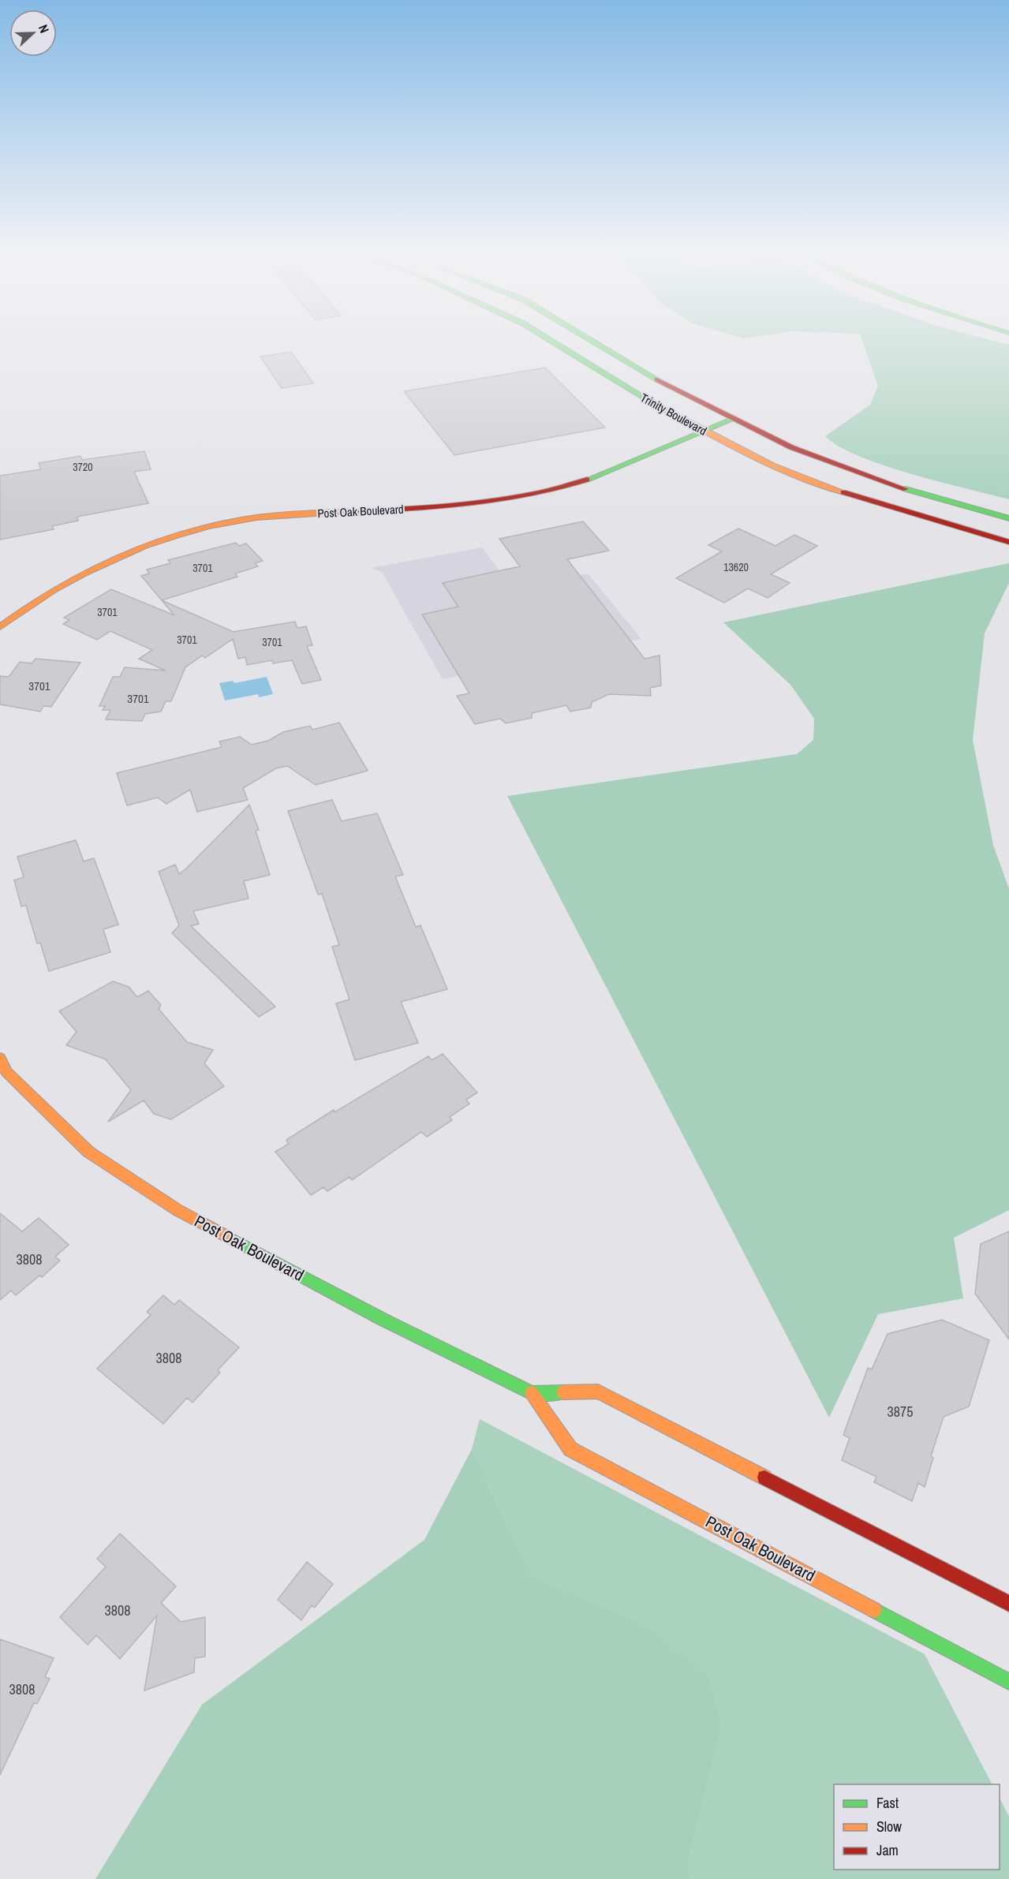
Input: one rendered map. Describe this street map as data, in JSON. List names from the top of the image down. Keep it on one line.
{"streets":{"street":["Trinity Boulevard","Post Oak Boulevard"]},"crossings":[["Trinity Boulevard","Post Oak Boulevard"]],"house_numbers":["3720","13620","3701","3701","3701","3701","3701","3701","3808","3808","3875","3808","3808"],"legend":["Fast","Slow","Jam"],"north":"right"}
